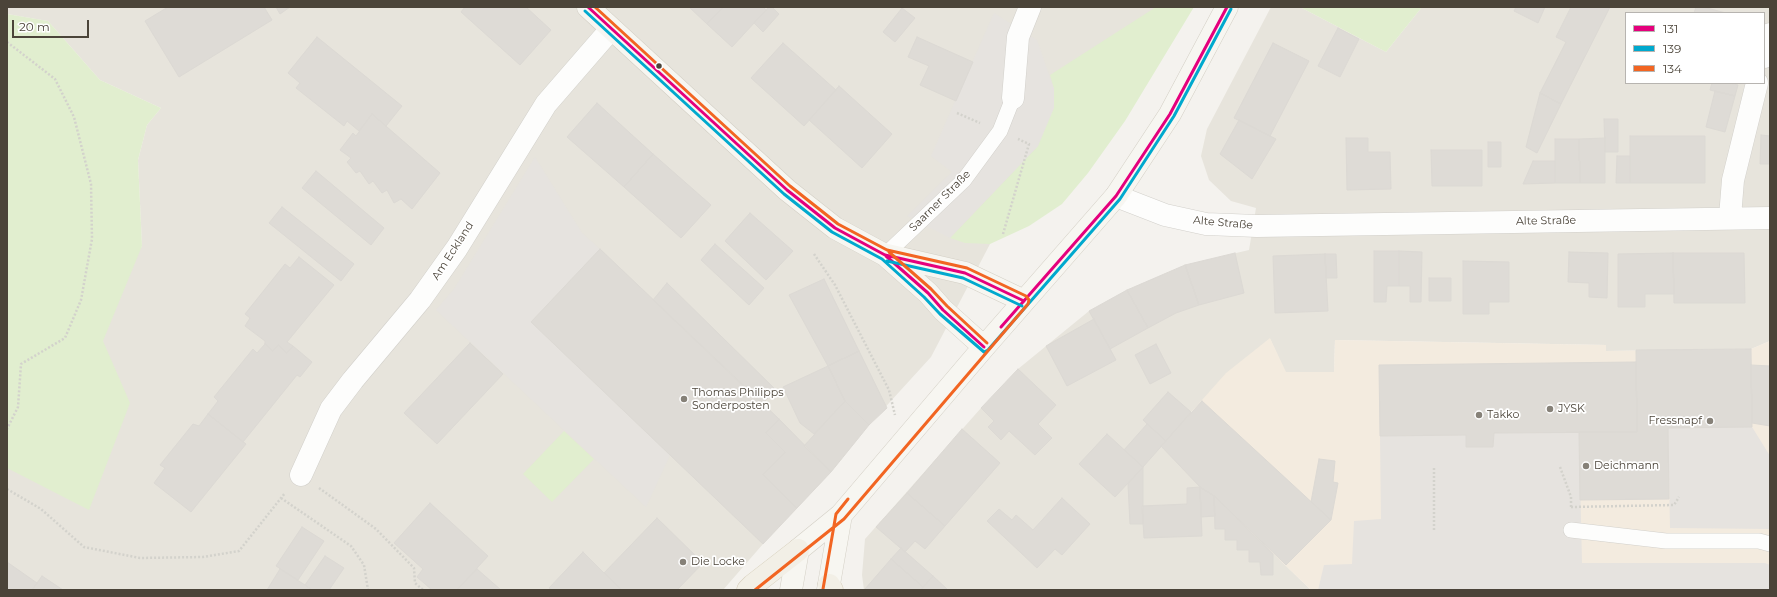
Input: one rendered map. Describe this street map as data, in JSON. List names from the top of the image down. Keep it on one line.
{"streets":{"street":["Saarner Straße","Alte Straße","Am Eckland"]},"places":["Thomas Philipps Sonderposten","JYSK","Takko","Fressnapf","Deichmann","Die Locke"],"lines":["transit line 131","transit line 134","transit line 139"],"legend":["131","139","134"],"scale_bar":"20 m"}
